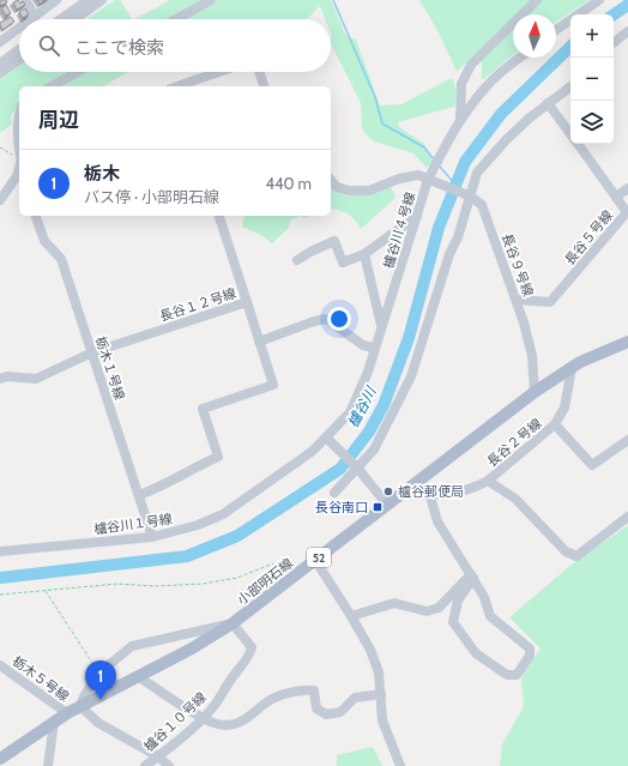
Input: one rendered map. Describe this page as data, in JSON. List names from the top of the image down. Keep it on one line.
{"streets":{"main road":["52","小部明石線"],"street":["櫨谷川４号線","長谷５号線","長谷９号線","長谷１２号線","栃木１号線","長谷２号線","櫨谷川１号線","栃木５号線","櫨谷１０号線"]},"crossings":[["櫨谷川４号線","長谷９号線"],["櫨谷川４号線","櫨谷川１号線"],["長谷５号線","長谷９号線"],["長谷９号線","小部明石線"],["長谷１２号線","栃木１号線"],["栃木１号線","櫨谷川１号線"],["小部明石線","栃木５号線"],["小部明石線","櫨谷１０号線"]],"water":["櫨谷川"],"places":{"other":["櫨谷郵便局"],"transit":["長谷南口"]},"north":"top","page":{"map_buttons":["+","−"],"search":"ここで検索","heading":"周辺","list":[{"mark":"1","name":"栃木","note":"バス停 · 小部明石線","value":"440 m"}],"pins":"1"}}
